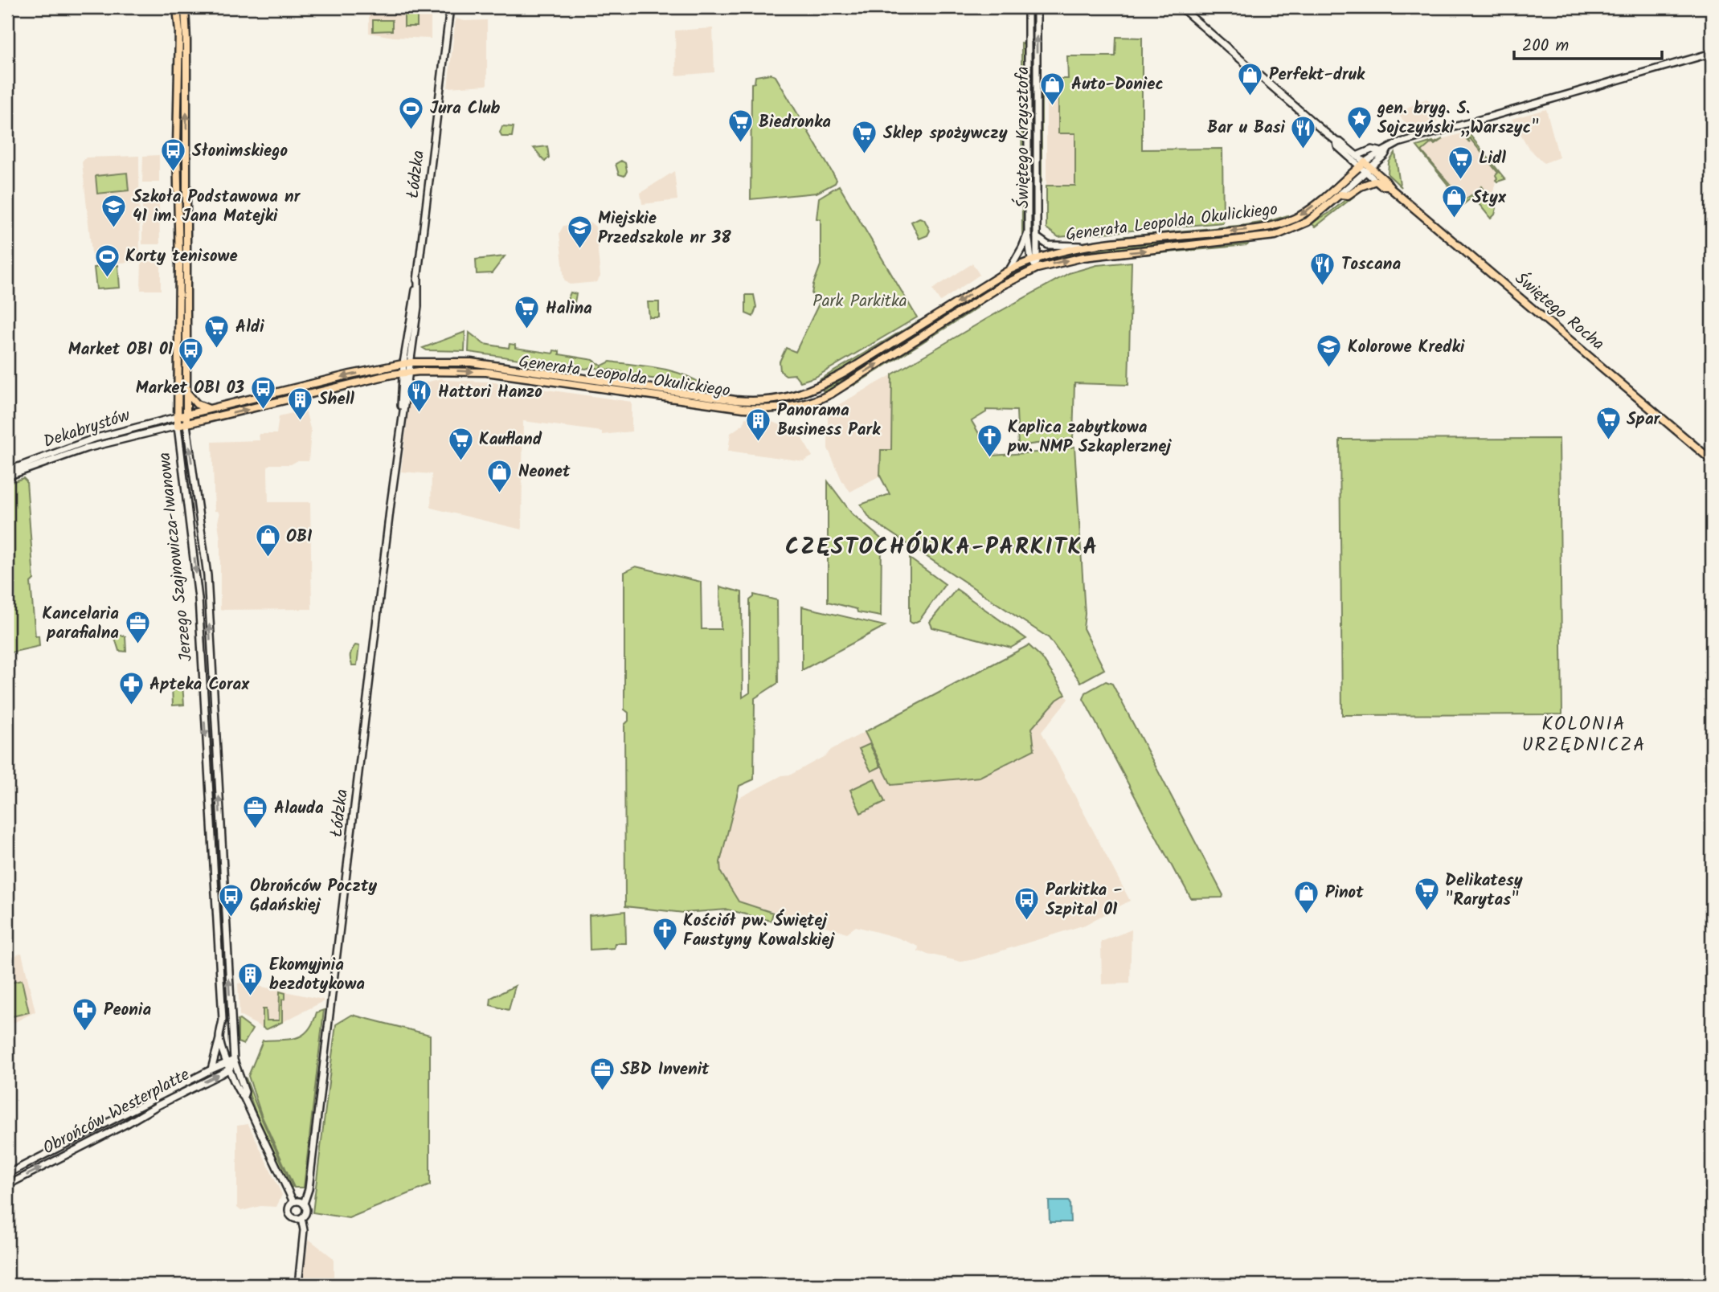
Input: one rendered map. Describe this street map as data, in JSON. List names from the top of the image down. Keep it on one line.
{"streets":{"main road":["Świętego Krzysztofa","Łódzka","Generała Leopolda Okulickiego","Świętego Rocha","Dekabrystów","Jerzego Szajnowicza-Iwanowa","Obrońców Westerplatte"]},"crossings":[["Świętego Krzysztofa","Generała Leopolda Okulickiego"],["Łódzka","Generała Leopolda Okulickiego"],["Łódzka","Jerzego Szajnowicza-Iwanowa"],["Generała Leopolda Okulickiego","Świętego Rocha"],["Generała Leopolda Okulickiego","Dekabrystów"],["Generała Leopolda Okulickiego","Jerzego Szajnowicza-Iwanowa"],["Dekabrystów","Jerzego Szajnowicza-Iwanowa"],["Jerzego Szajnowicza-Iwanowa","Obrońców Westerplatte"]],"districts":["CZĘSTOCHÓWKA-PARKITKA","KOLONIA URZĘDNICZA"],"parks":["Park Parkitka"],"places":{"shop":["Perfekt-druk","Auto-Doniec","Styx","Neonet","OBI","Pinot"],"sports":["Jura Club","Korty tenisowe"],"place":["gen. bryg. S. Sojczyński „Warszyc\""],"supermarket":["Biedronka","Sklep spożywczy","Lidl","Halina","Aldi","Spar","Kaufland","Delikatesy \"Rarytas\""],"restaurant":["Bar u Basi","Toscana","Hattori Hanzo"],"bus stop":["Słonimskiego","Market OBI 01","Market OBI 03","Obrońców Poczty Gdańskiej","Parkitka - Szpital 01"],"school or university":["Szkoła Podstawowa nr 41 im. Jana Matejki","Miejskie Przedszkole nr 38","Kolorowe Kredki"],"building":["Shell","Panorama Business Park","Ekomyjnia bezdotykowa"],"church":["Kaplica zabytkowa pw. NMP Szkaplerznej","Kościół pw. Świętej Faustyny Kowalskiej"],"office":["Kancelaria parafialna","Alauda","SBD Invenit"],"pharmacy":["Apteka Corax","Peonia"]},"scale_bar":"200 m"}
